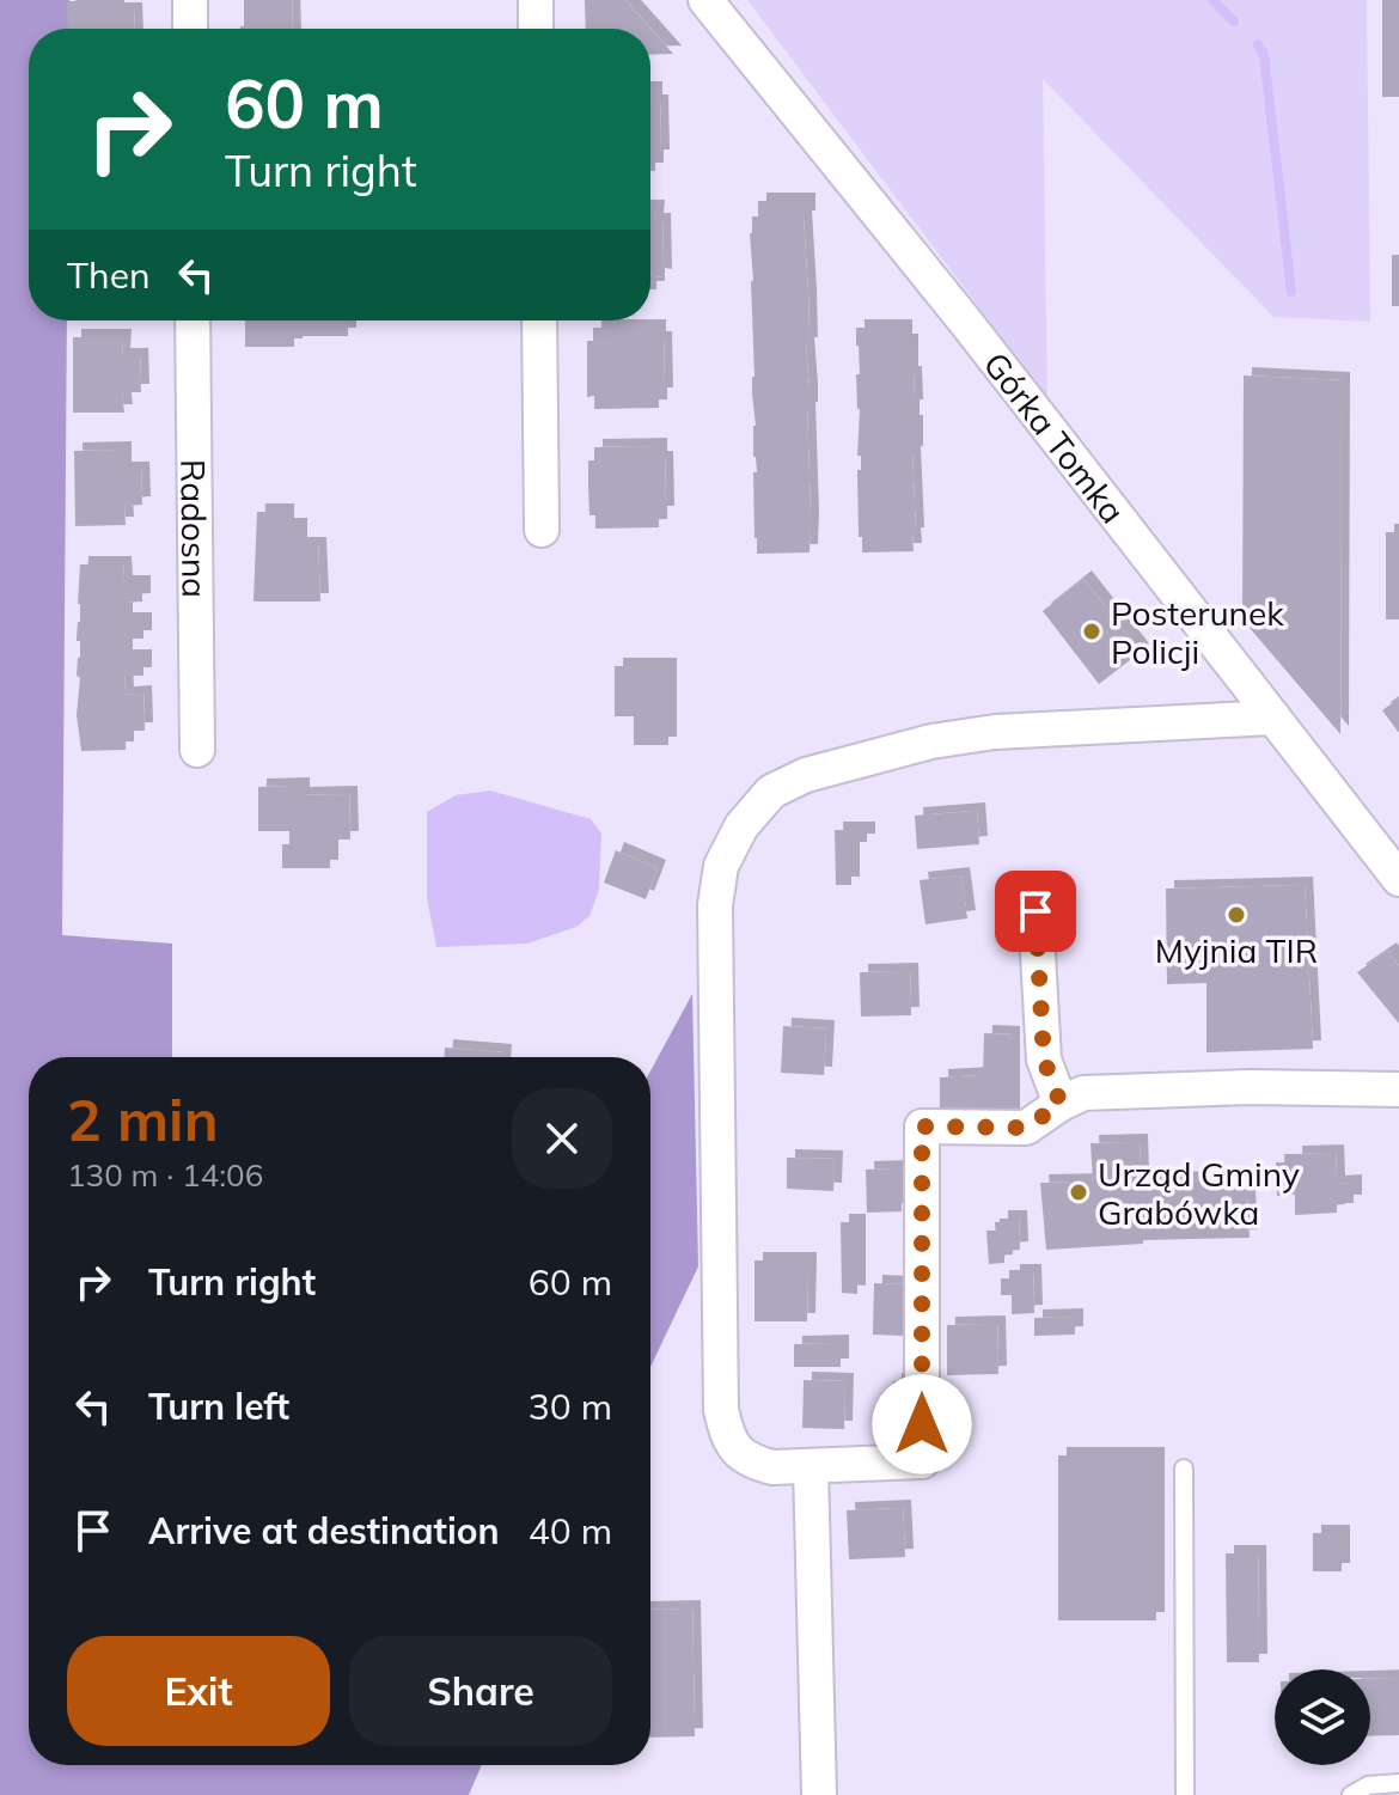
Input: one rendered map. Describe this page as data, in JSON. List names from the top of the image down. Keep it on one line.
{"streets":{"street":["Górka Tomka","Radosna"]},"places":["Posterunek Policji","Myjnia TIR","Urząd Gminy Grabówka"],"page":{"turn":["60 m","Turn right"],"then":"Then","heading":["2 min","130 m · 14:06"],"list":[{"name":"Turn right","value":"60 m"},{"name":"Turn left","value":"30 m"},{"name":"Arrive at destination","value":"40 m"}],"buttons":["Exit","Share"]}}
